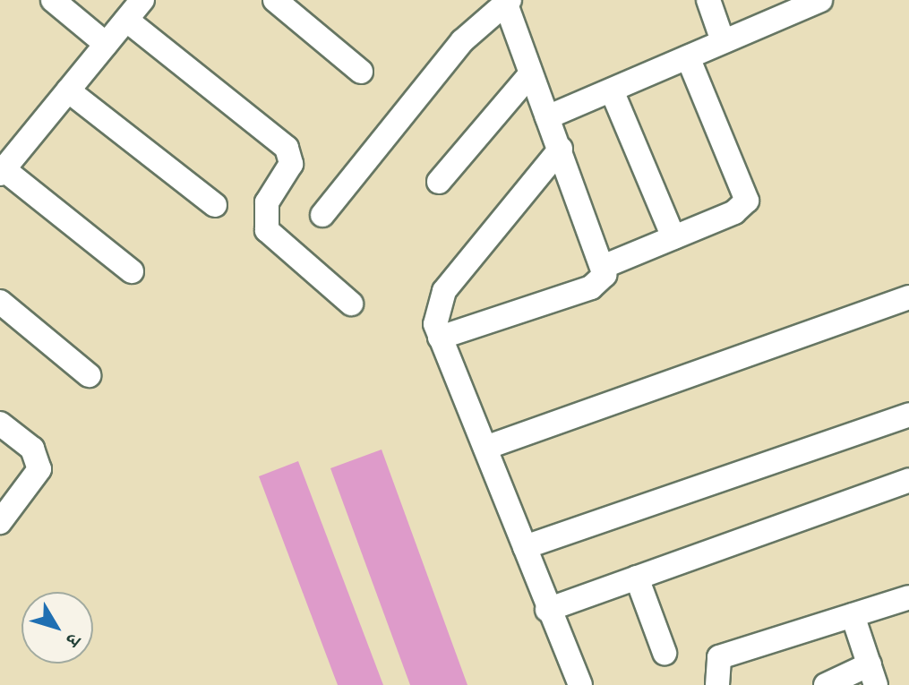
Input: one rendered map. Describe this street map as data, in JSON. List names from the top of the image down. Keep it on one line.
{"north":"bottom right"}
